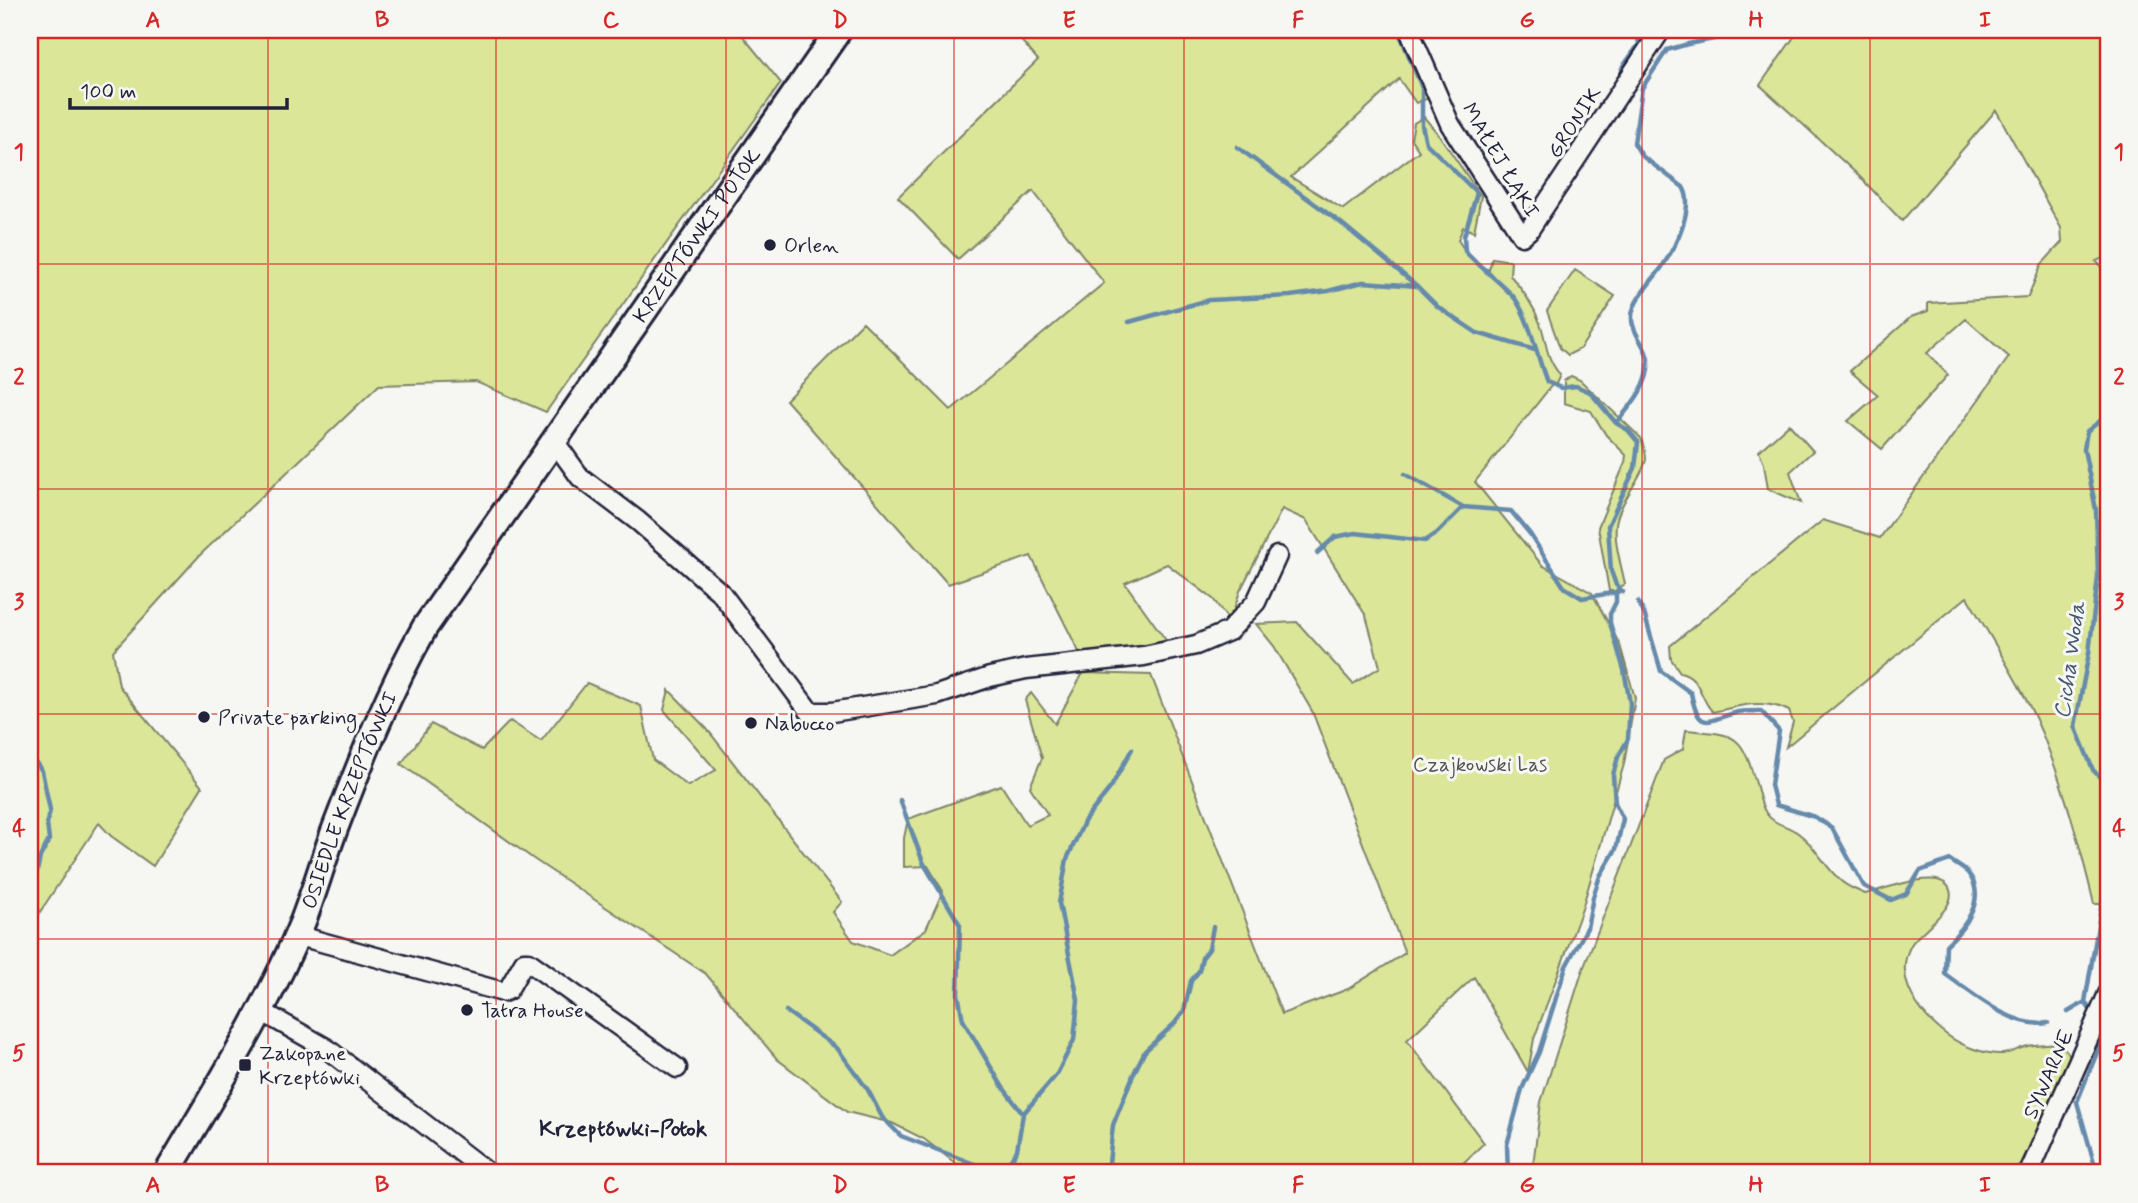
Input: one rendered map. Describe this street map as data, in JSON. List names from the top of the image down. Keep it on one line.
{"streets":{"main road":["KRZEPTÓWKI POTOK","OSIEDLE KRZEPTÓWKI"],"street":["GRONIK","MAŁEJ ŁĄKI","SYWARNE"]},"crossings":[["GRONIK","MAŁEJ ŁĄKI"],["KRZEPTÓWKI POTOK","OSIEDLE KRZEPTÓWKI"]],"districts":["Krzeptówki-Potok"],"water":["Cicha Woda"],"parks":["Czajkowski Las"],"places":{"other":["Orlen","Private parking","Nabucco","Tatra House"],"transit":["Zakopane Krzeptówki"]},"scale_bar":"100 m","grid":{"columns":["A","B","C","D","E","F","G","H","I"],"rows":["1","2","3","4","5"]}}
